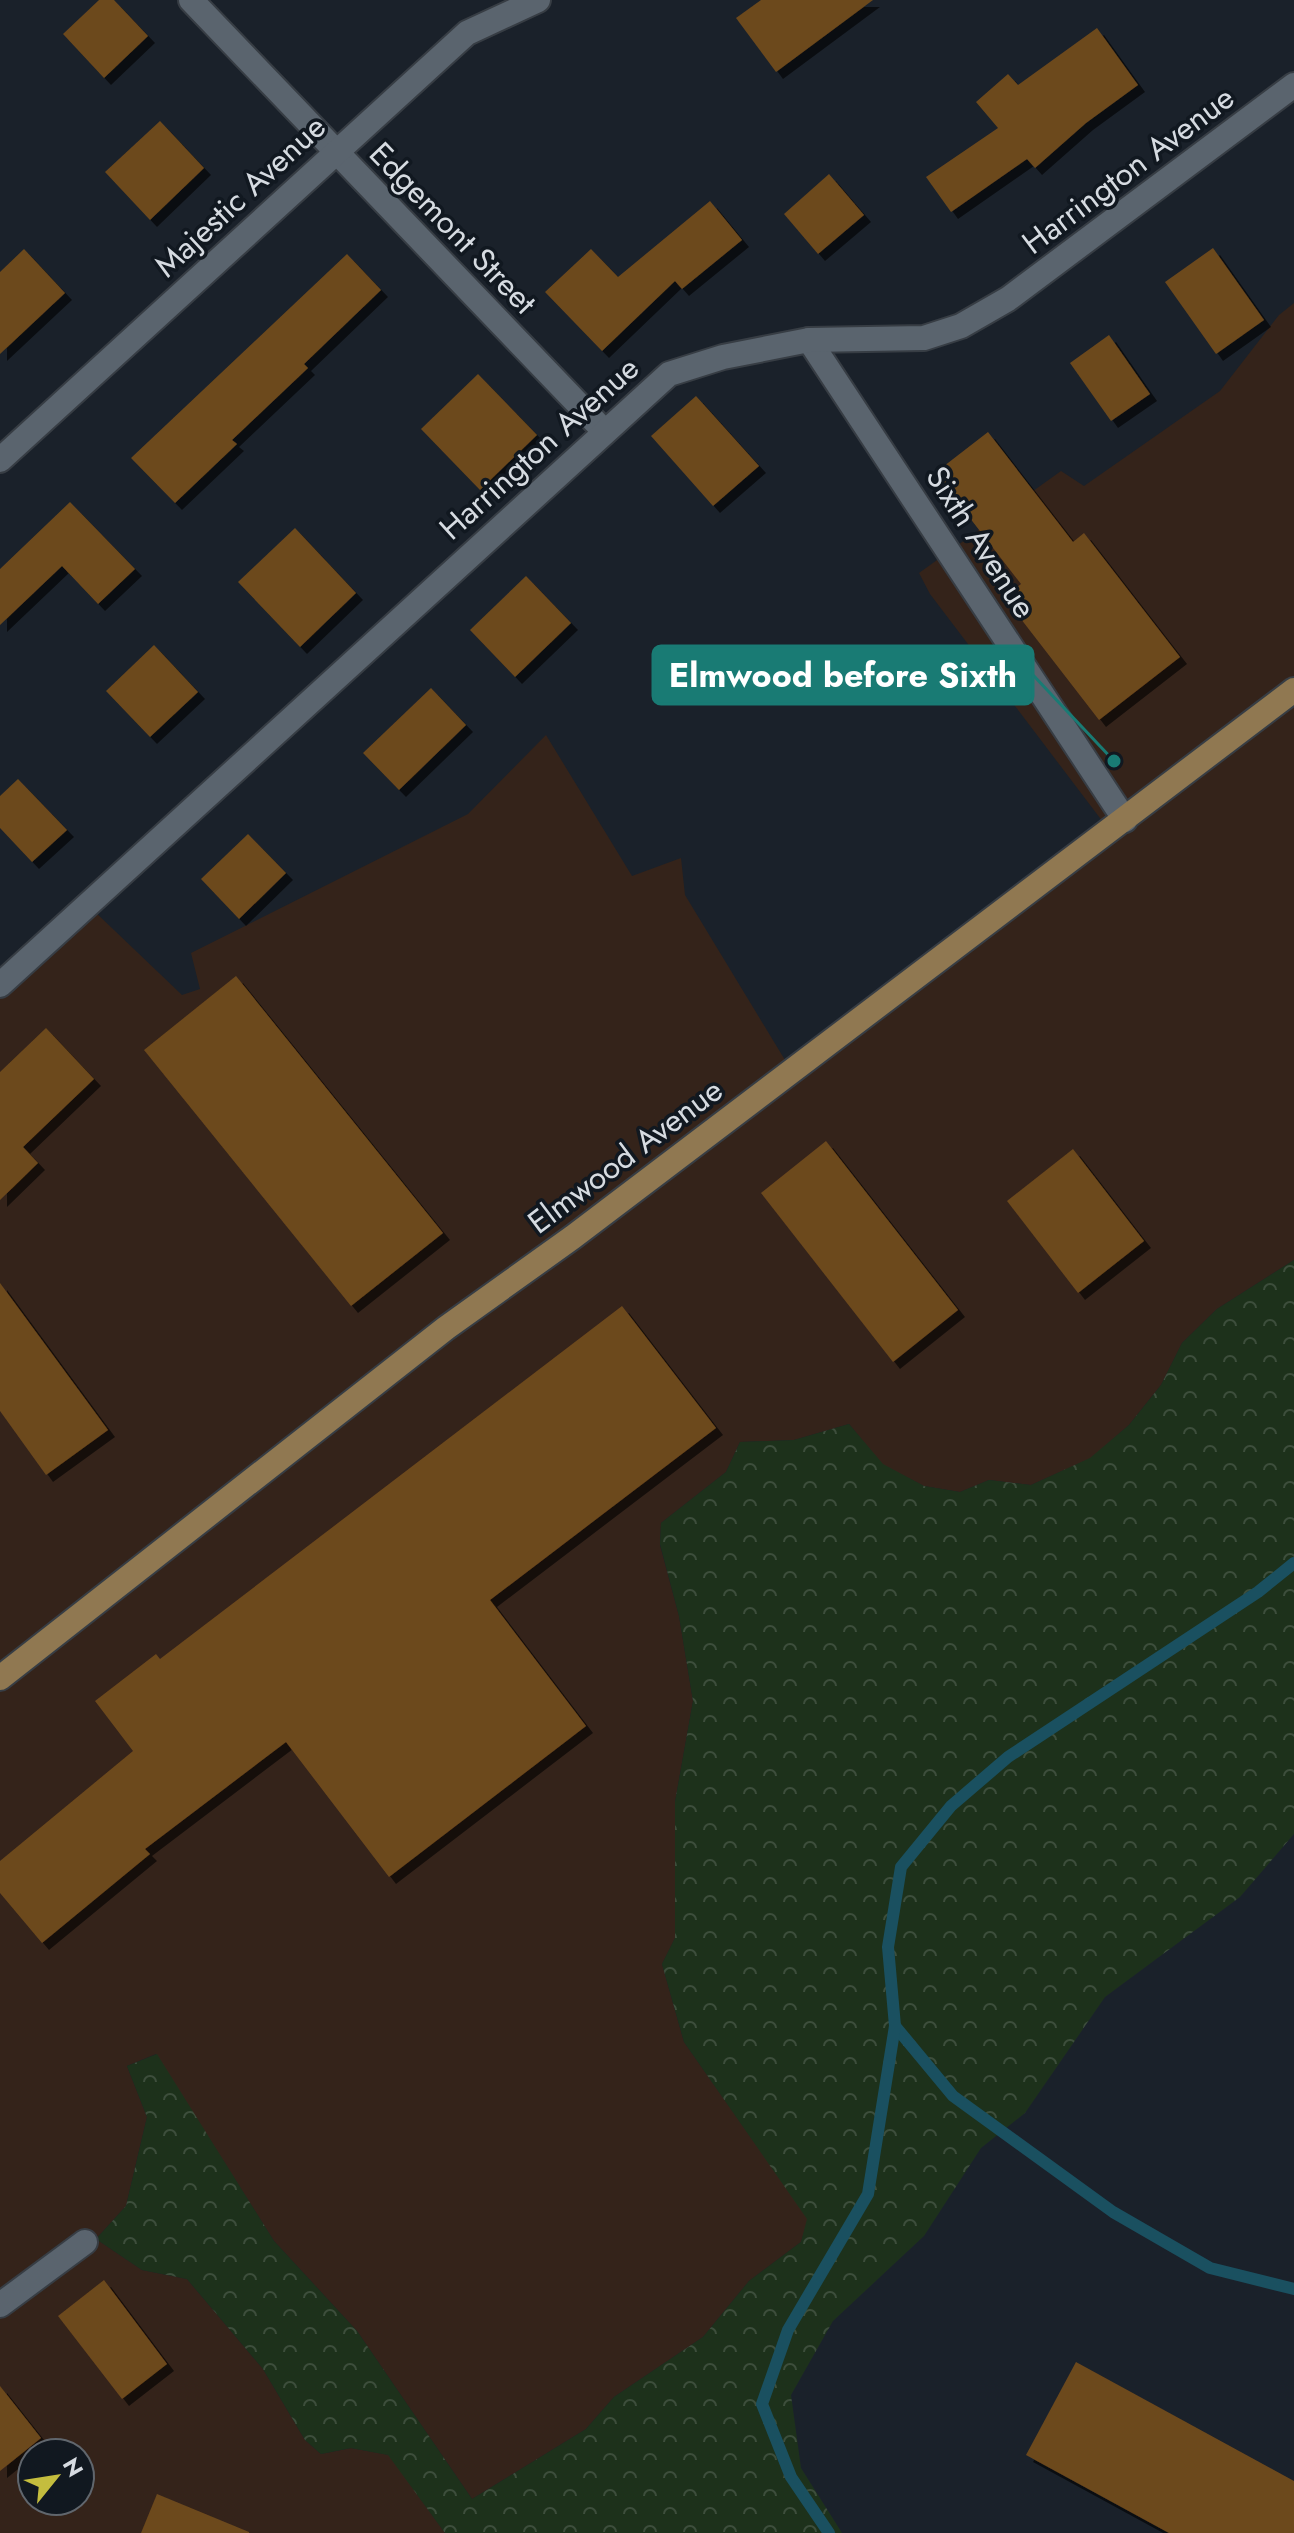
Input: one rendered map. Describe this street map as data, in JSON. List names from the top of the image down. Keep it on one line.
{"streets":{"main road":["Elmwood Avenue"],"street":["Harrington Avenue","Majestic Avenue","Edgemont Street","Sixth Avenue"]},"crossings":[["Harrington Avenue","Edgemont Street"],["Harrington Avenue","Sixth Avenue"],["Majestic Avenue","Edgemont Street"],["Sixth Avenue","Elmwood Avenue"]],"places":["Elmwood before Sixth"],"north":"top right"}
